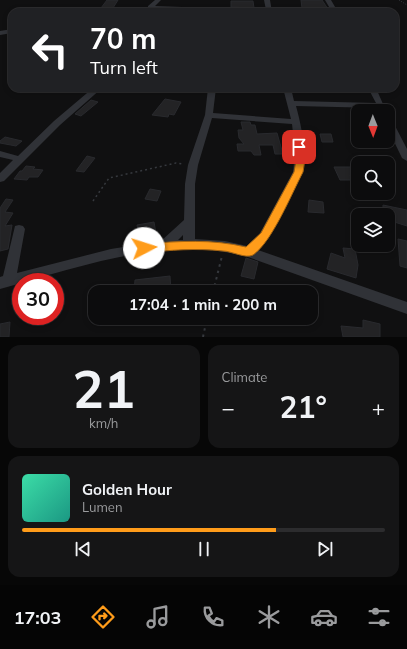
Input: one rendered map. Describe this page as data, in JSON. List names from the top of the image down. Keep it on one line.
{"north":"bottom","page":{"turn":["70 m","Turn left"],"limit":"30","trip":"17:04 · 1 min · 200 m","tile":[["21","km/h"],"Climate"],"heat":["−","21°","+"],"song":["Golden Hour","Lumen"],"tabs":"17:03"}}
